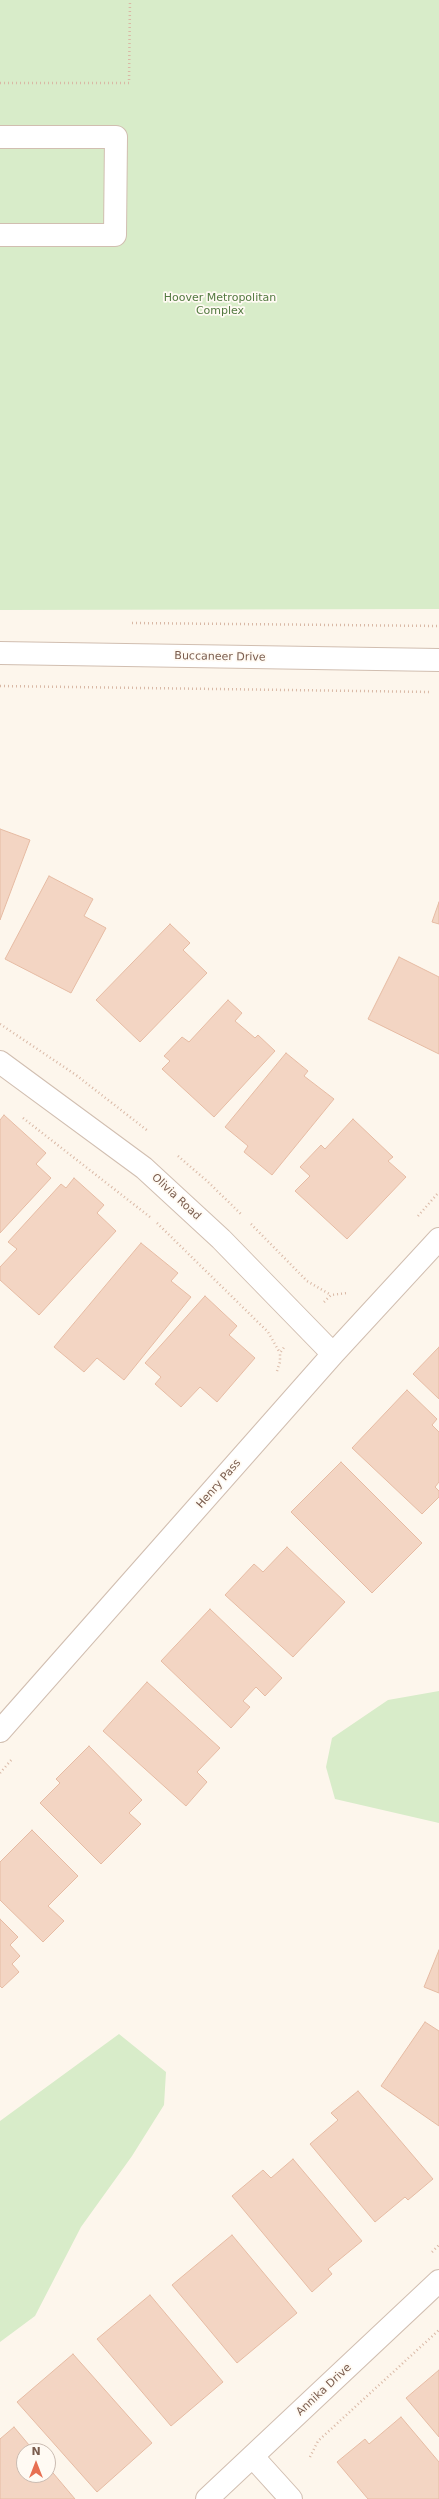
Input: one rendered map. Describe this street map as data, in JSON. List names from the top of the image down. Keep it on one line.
{"streets":{"street":["Buccaneer Drive","Olivia Road","Henry Pass","Annika Drive"]},"crossings":[["Olivia Road","Henry Pass"]],"parks":["Hoover Metropolitan Complex"],"north":"top"}
